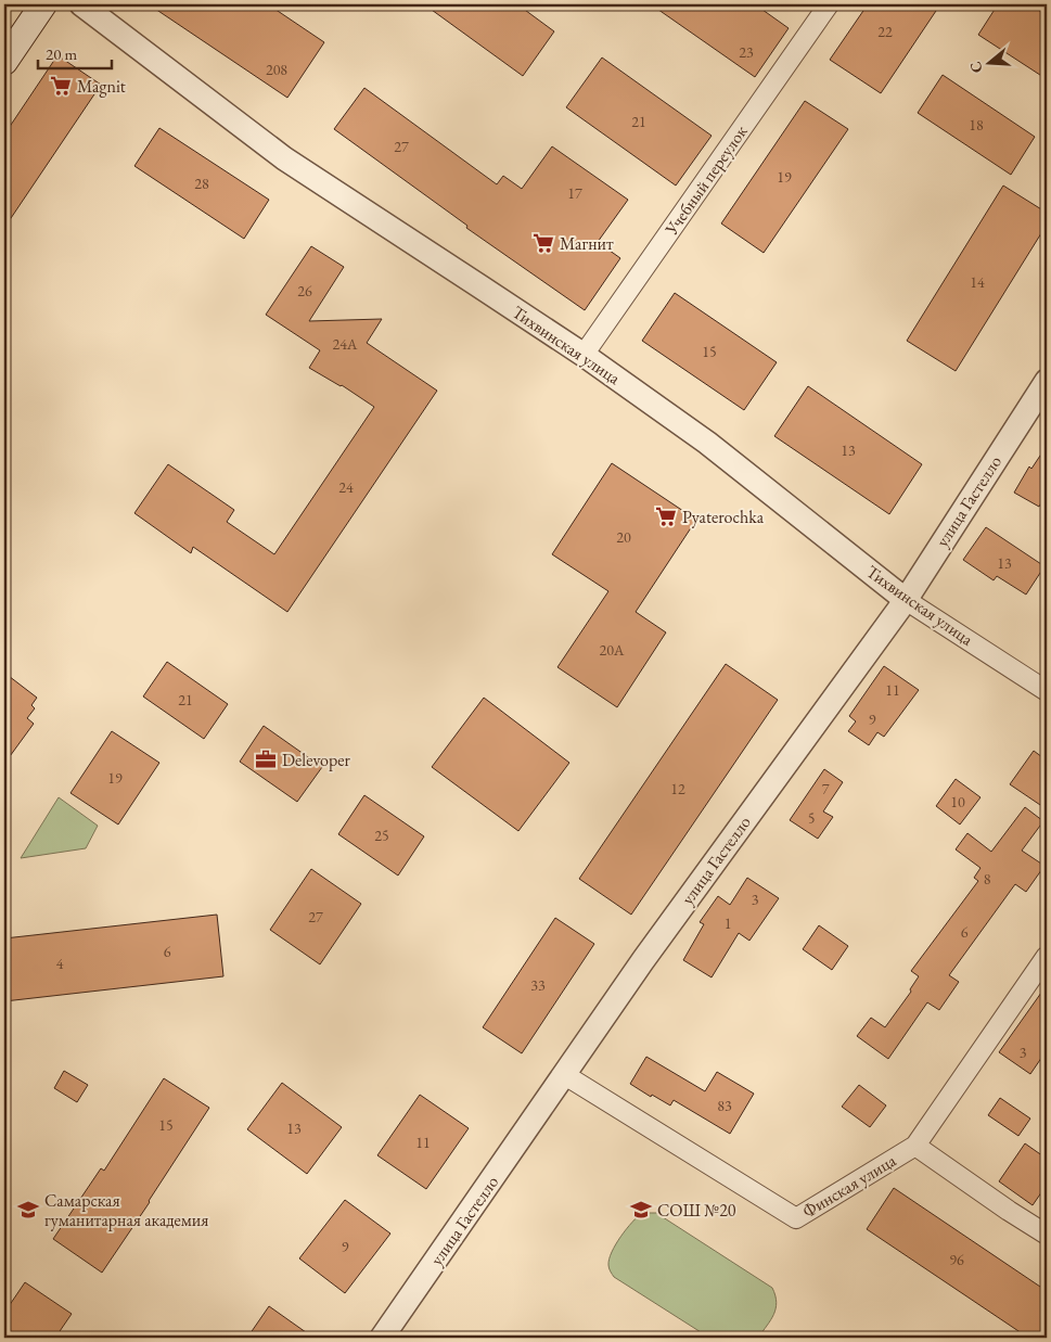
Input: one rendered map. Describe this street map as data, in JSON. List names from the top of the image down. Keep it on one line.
{"streets":{"street":["Учебный переулок","Тихвинская улица","улица Гастелло","Финская улица"]},"crossings":[["Учебный переулок","Тихвинская улица"],["Тихвинская улица","улица Гастелло"],["улица Гастелло","Финская улица"]],"places":{"supermarket":["Magnit","Магнит","Pyaterochka"],"office":["Delevoper"],"school or university":["Самарская гуманитарная академия","СОШ №20"]},"house_numbers":["22","23","208","21","18","27","19","28","17","14","26","24А","15","13","24","20","13","20А","11","21","9","19","12","7","10","5","25","8","3","27","1","6","6","4","33","3","83","15","13","11","9","96"],"scale_bar":"20 m","north":"left"}
